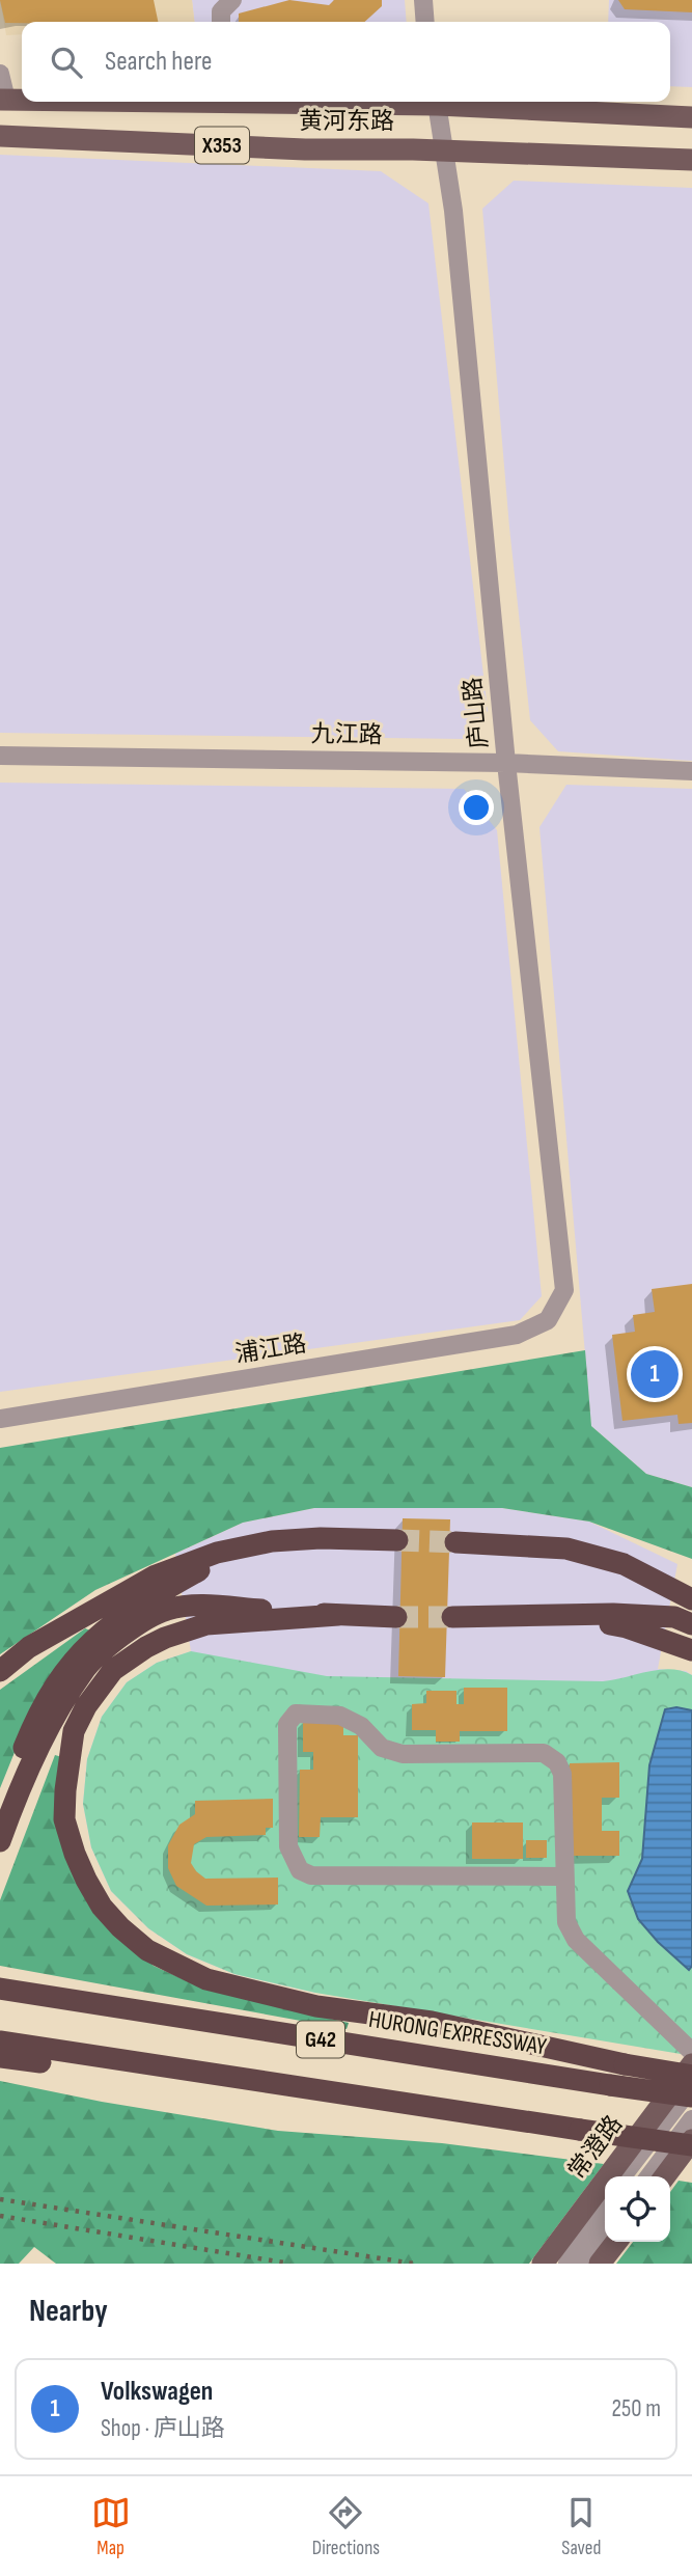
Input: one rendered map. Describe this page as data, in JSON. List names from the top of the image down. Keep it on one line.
{"streets":{"highway":["HURONG EXPRESSWAY","G42"],"main road":["黄河东路","X353","常澄路"],"street":["庐山路","九江路","浦江路"]},"crossings":[["黄河东路","庐山路"],["庐山路","九江路"],["庐山路","浦江路"]],"page":{"search":"Search here","pins":"1","heading":"Nearby","list":[{"mark":"1","name":"Volkswagen","note":"Shop · 庐山路","value":"250 m"}],"nav":["Map","Directions","Saved"]}}
